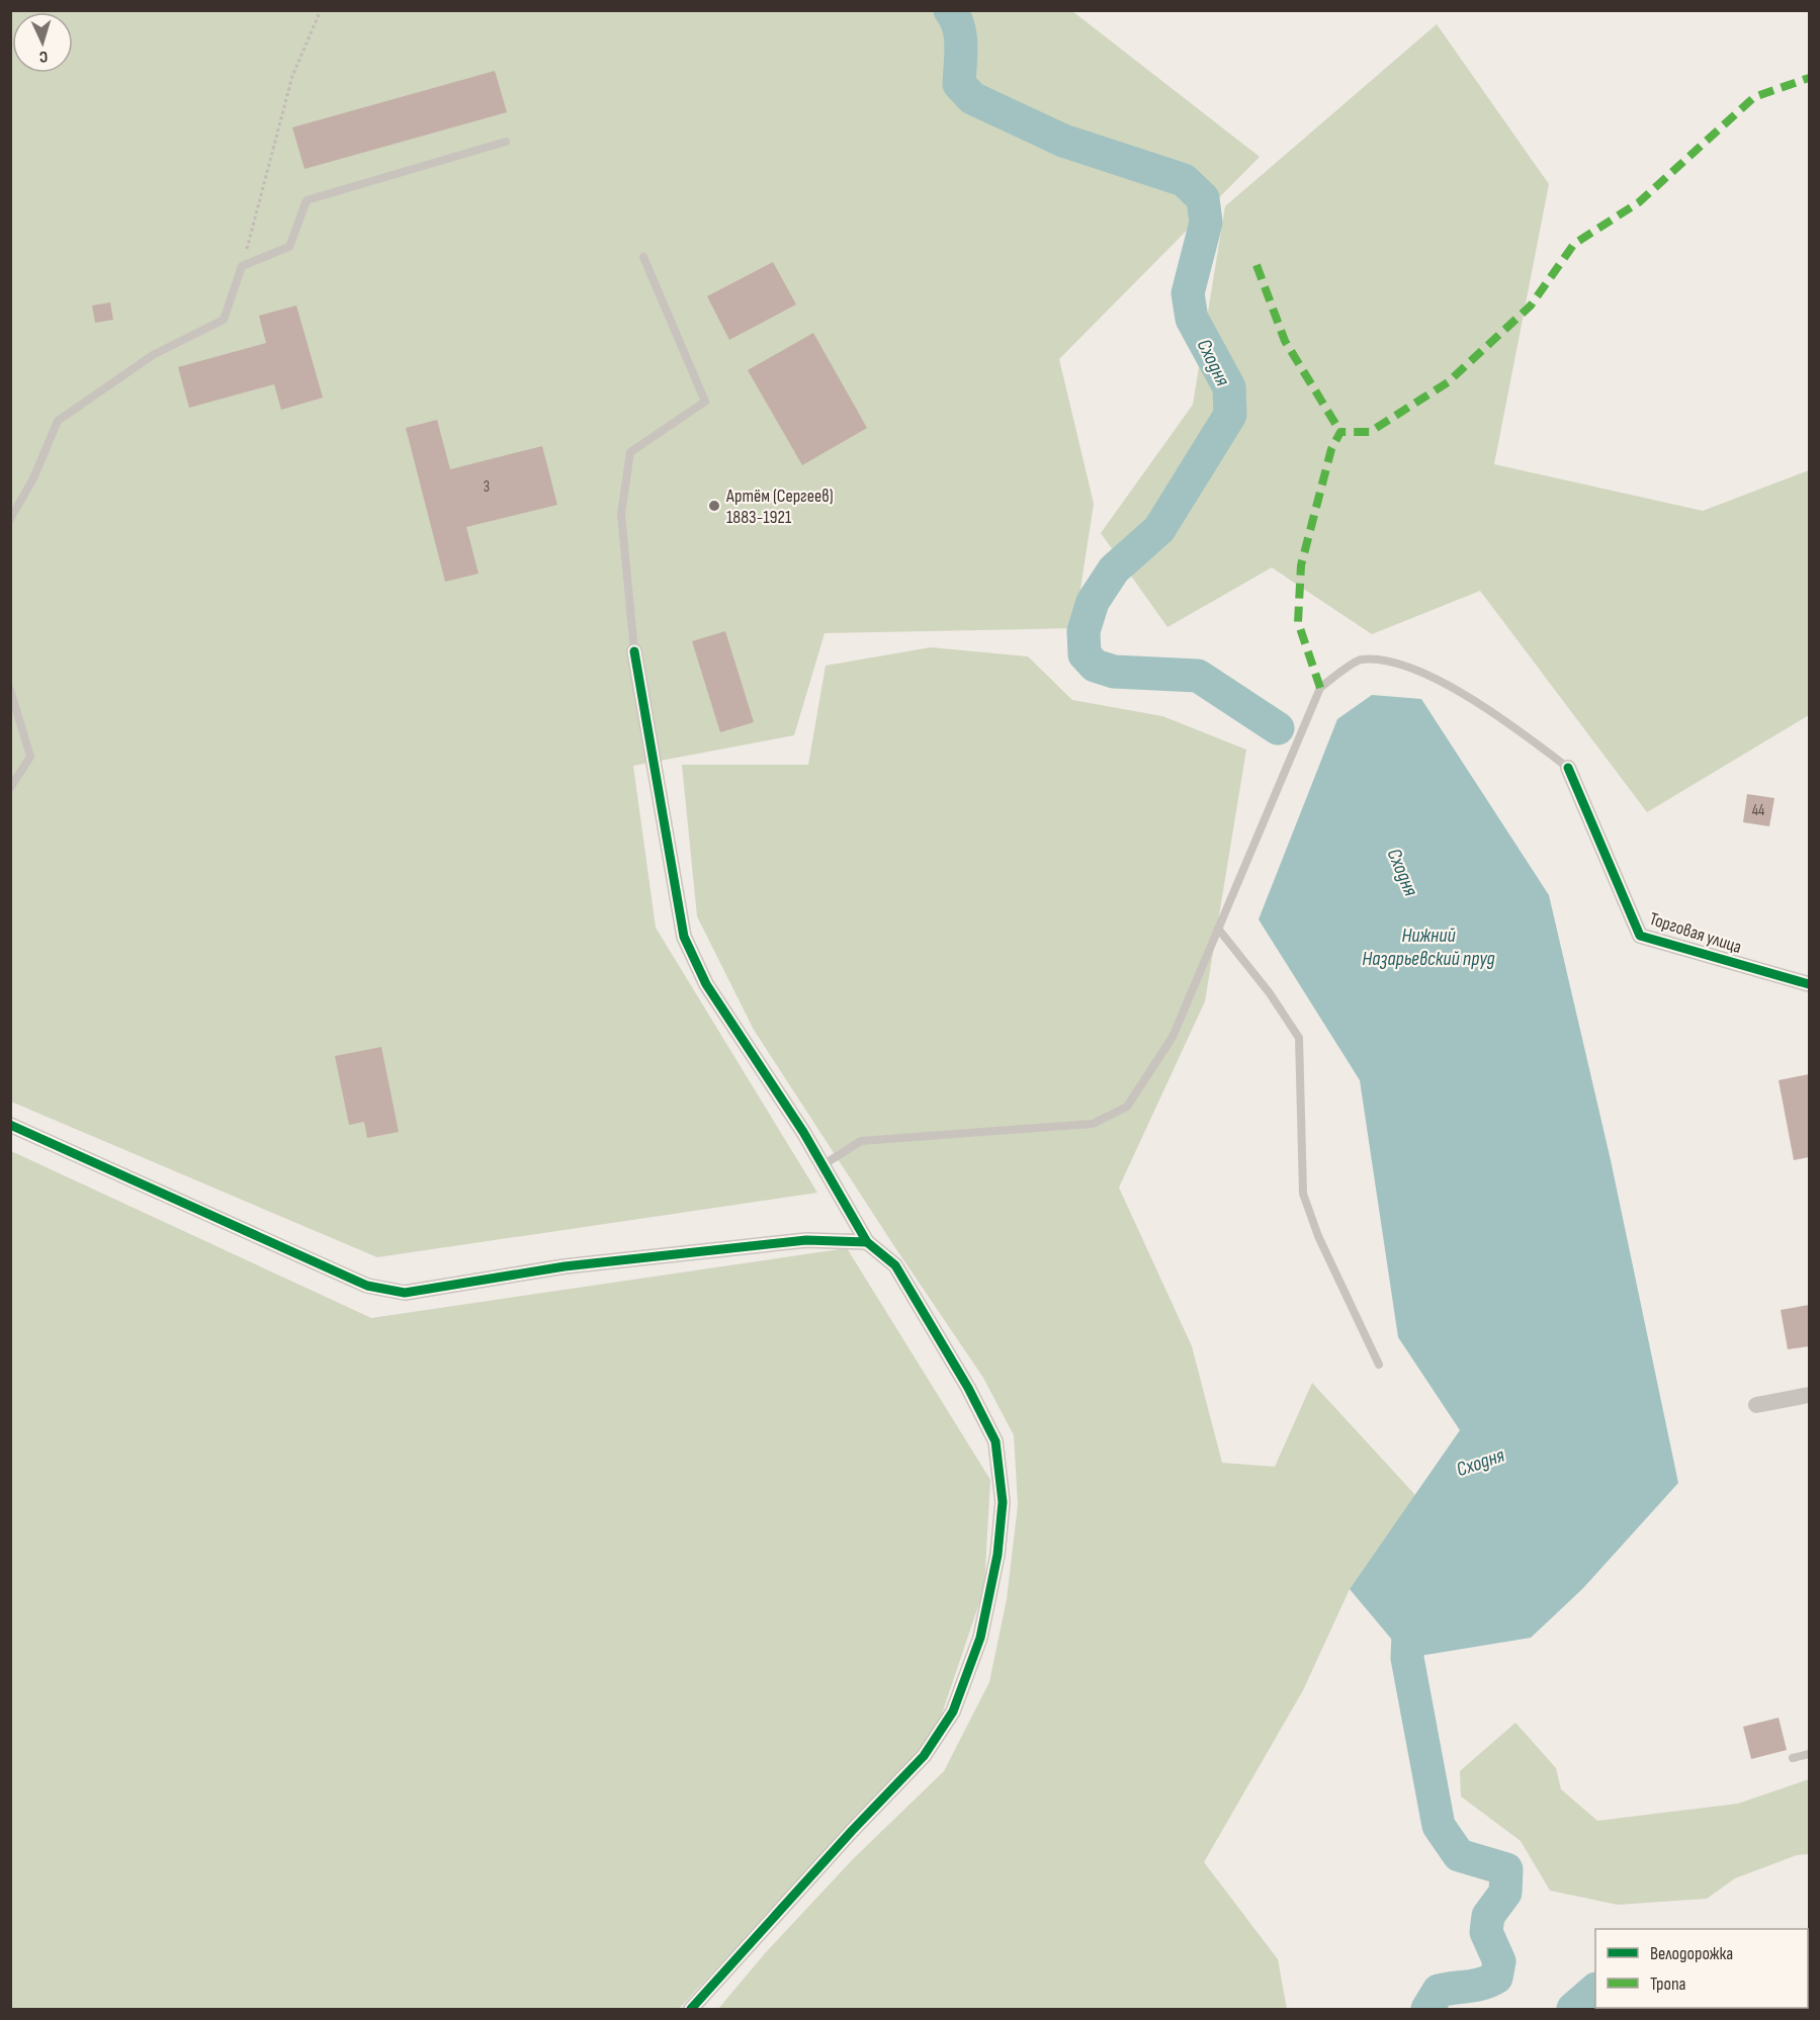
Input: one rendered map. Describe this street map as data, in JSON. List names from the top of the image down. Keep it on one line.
{"streets":{"street":["Торговая улица"]},"water":["Сходня","Нижний Назарьевский пруд"],"places":["Артём (Сергеев) 1883-1921"],"house_numbers":["3","44"],"legend":["Велодорожка","Тропа"],"north":"bottom"}
